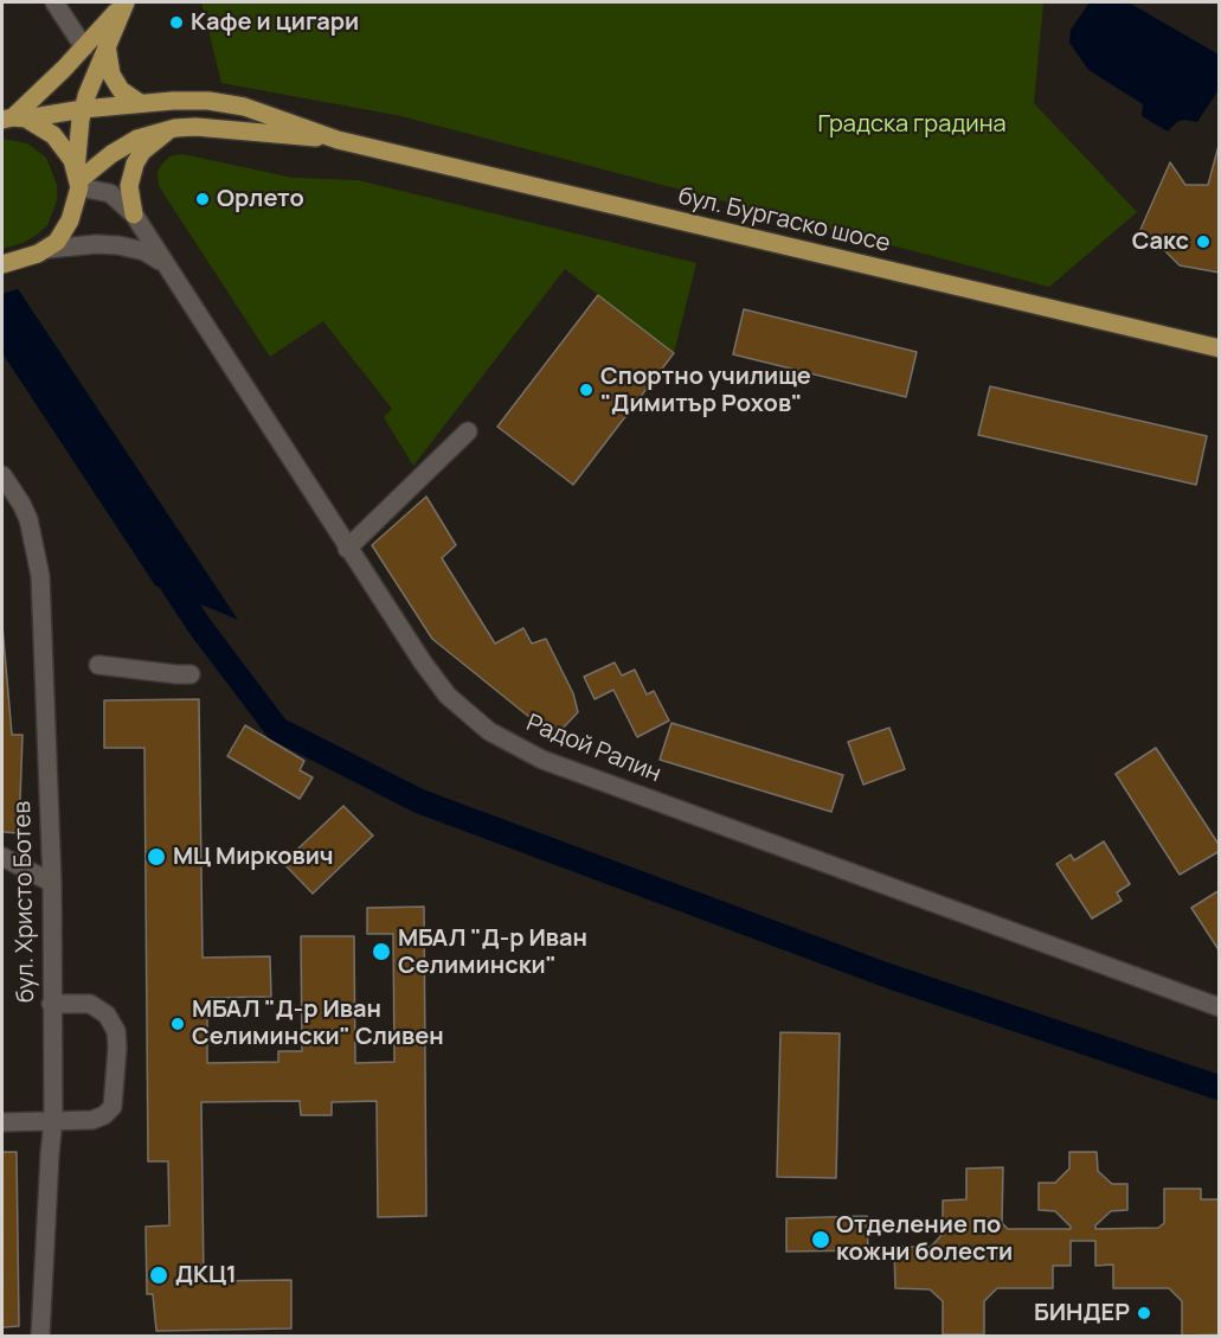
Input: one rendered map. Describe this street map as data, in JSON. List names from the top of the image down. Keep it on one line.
{"streets":{"main road":["бул. Бургаско шосе"],"street":["Радой Ралин","бул. Христо Ботев"]},"crossings":[["бул. Бургаско шосе","Радой Ралин"]],"parks":["Градска градина"],"places":["Кафе и цигари","Орлето","Сакс","Спортно училище \"Димитър Рохов\"","МЦ Миркович","МБАЛ \"Д-р Иван Селимински\"","МБАЛ \"Д-р Иван Селимински\" Сливен","Отделение по кожни болести","ДКЦ1","БИНДЕР"]}
